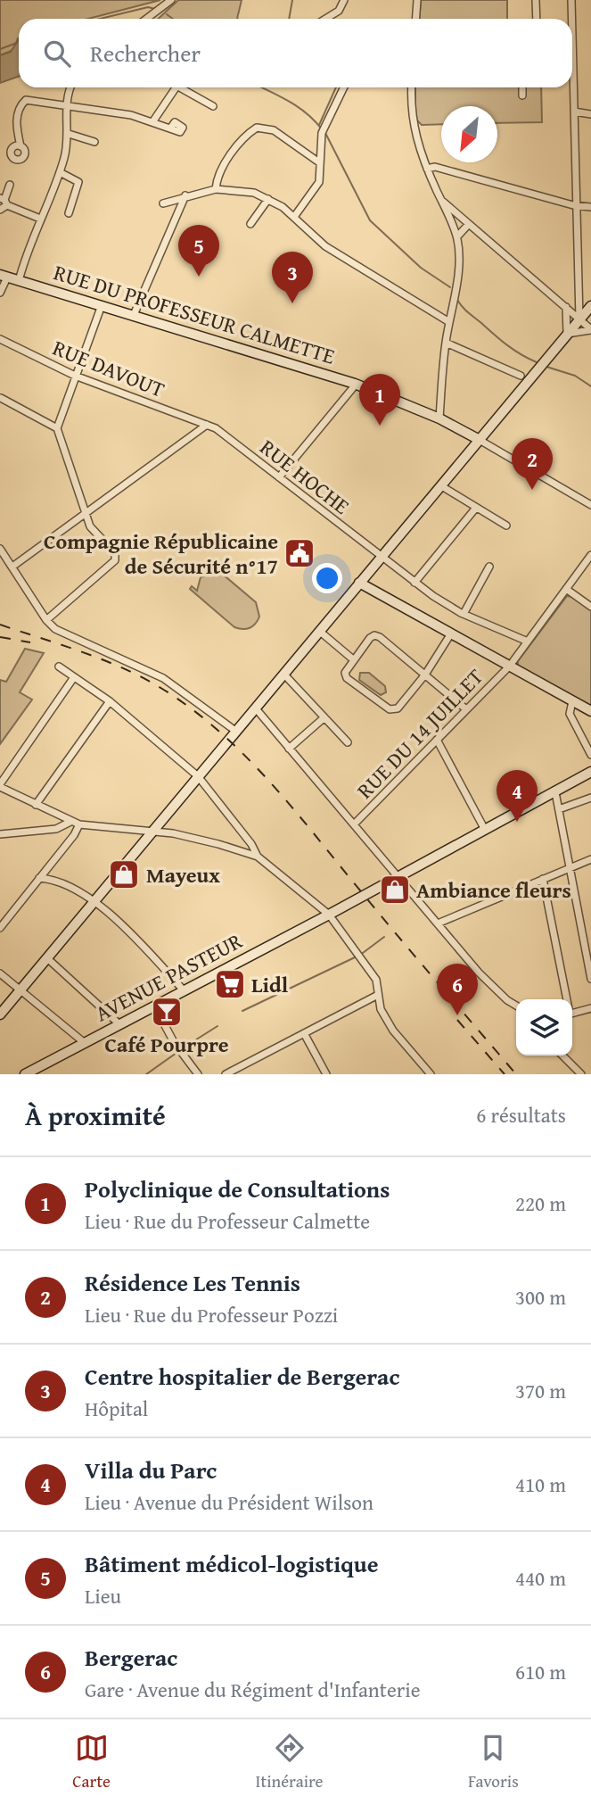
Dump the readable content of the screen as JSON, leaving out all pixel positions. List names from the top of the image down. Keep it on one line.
{"streets":{"main road":["RUE DU PROFESSEUR CALMETTE","AVENUE PASTEUR"],"street":["RUE DAVOUT","RUE HOCHE","RUE DU 14 JUILLET"]},"crossings":[["RUE DAVOUT","RUE HOCHE"],["RUE HOCHE","RUE DU 14 JUILLET"]],"places":{"public building":["Compagnie Républicaine de Sécurité n°17"],"shop":["Mayeux","Ambiance fleurs"],"supermarket":["Lidl"],"bar":["Café Pourpre"]},"north":"bottom left","page":{"search":"Rechercher","pins":["5","3","1","2","4","6"],"heading":["À proximité","6 résultats"],"list":[{"mark":"1","name":"Polyclinique de Consultations","note":"Lieu · Rue du Professeur Calmette","value":"220 m"},{"mark":"2","name":"Résidence Les Tennis","note":"Lieu · Rue du Professeur Pozzi","value":"300 m"},{"mark":"3","name":"Centre hospitalier de Bergerac","note":"Hôpital","value":"370 m"},{"mark":"4","name":"Villa du Parc","note":"Lieu · Avenue du Président Wilson","value":"410 m"},{"mark":"5","name":"Bâtiment médicol-logistique","note":"Lieu","value":"440 m"},{"mark":"6","name":"Bergerac","note":"Gare · Avenue du Régiment d'Infanterie","value":"610 m"}],"nav":["Carte","Itinéraire","Favoris"]}}
